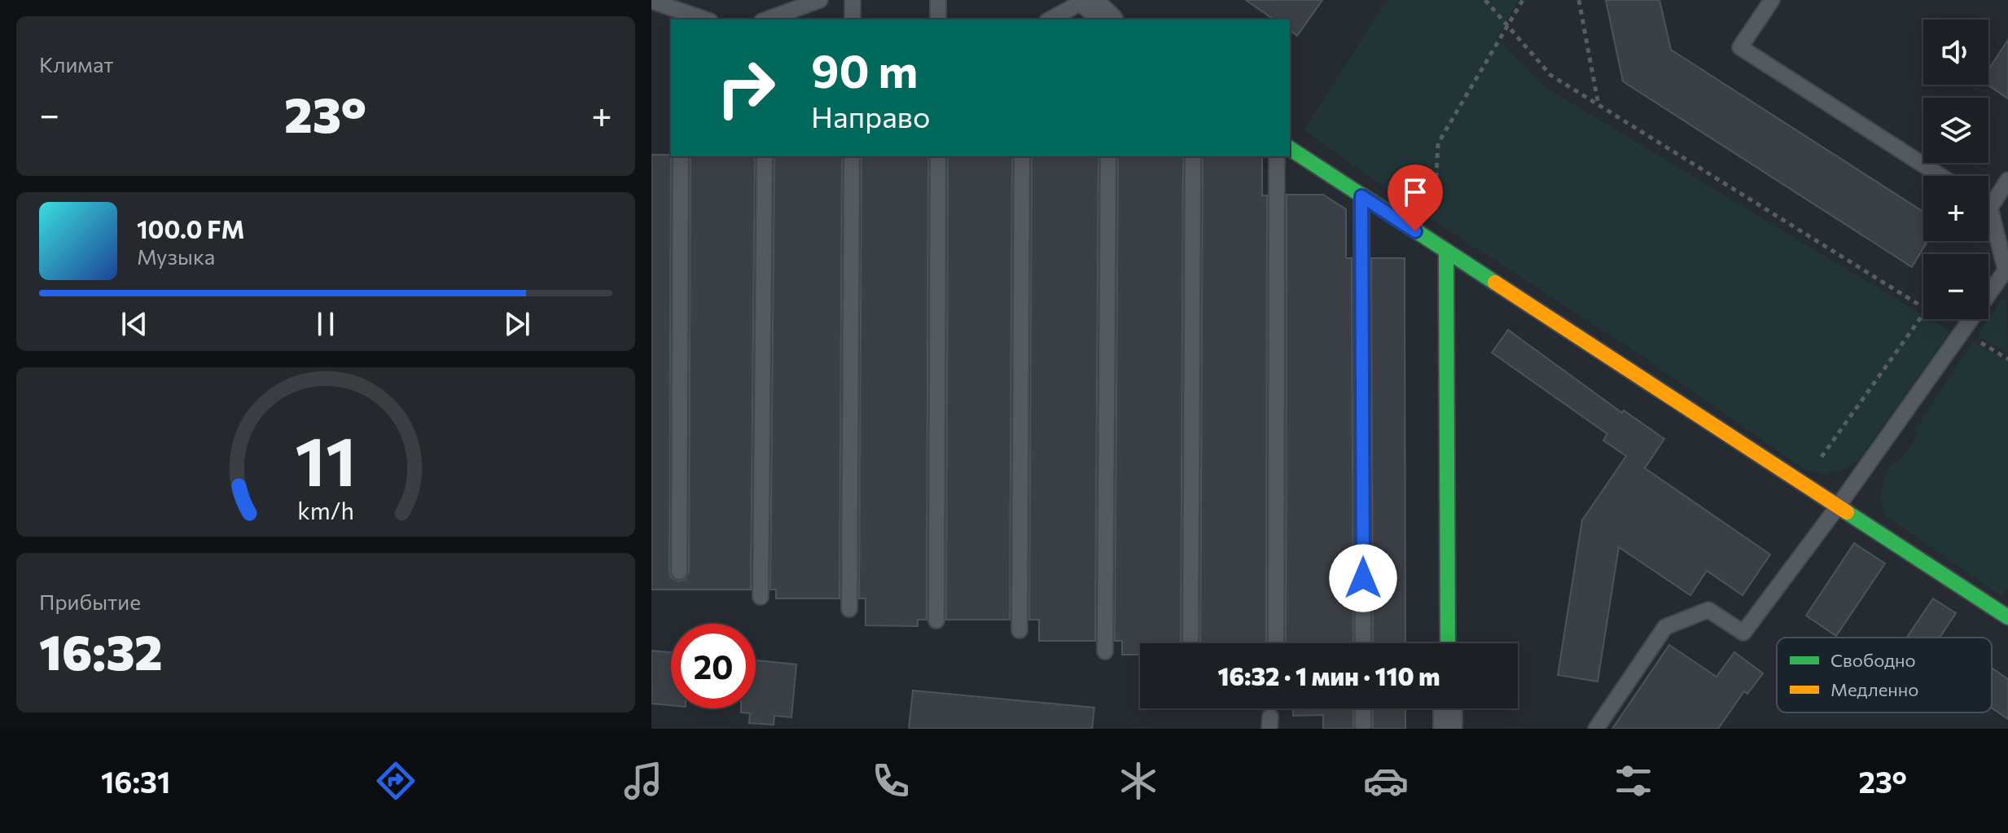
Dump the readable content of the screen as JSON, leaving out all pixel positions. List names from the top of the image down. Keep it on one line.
{"legend":["Свободно","Медленно"],"page":{"tile":["Климат",["Прибытие","16:32"]],"map_buttons":["+","−"],"turn":["90 m","Направо"],"heat":["−","23°","+"],"song":["100.0 FM","Музыка"],"limit":"20","trip":"16:32 · 1 мин · 110 m","tabs":["16:31","23°"],"gauge":["11","km/h"]}}
